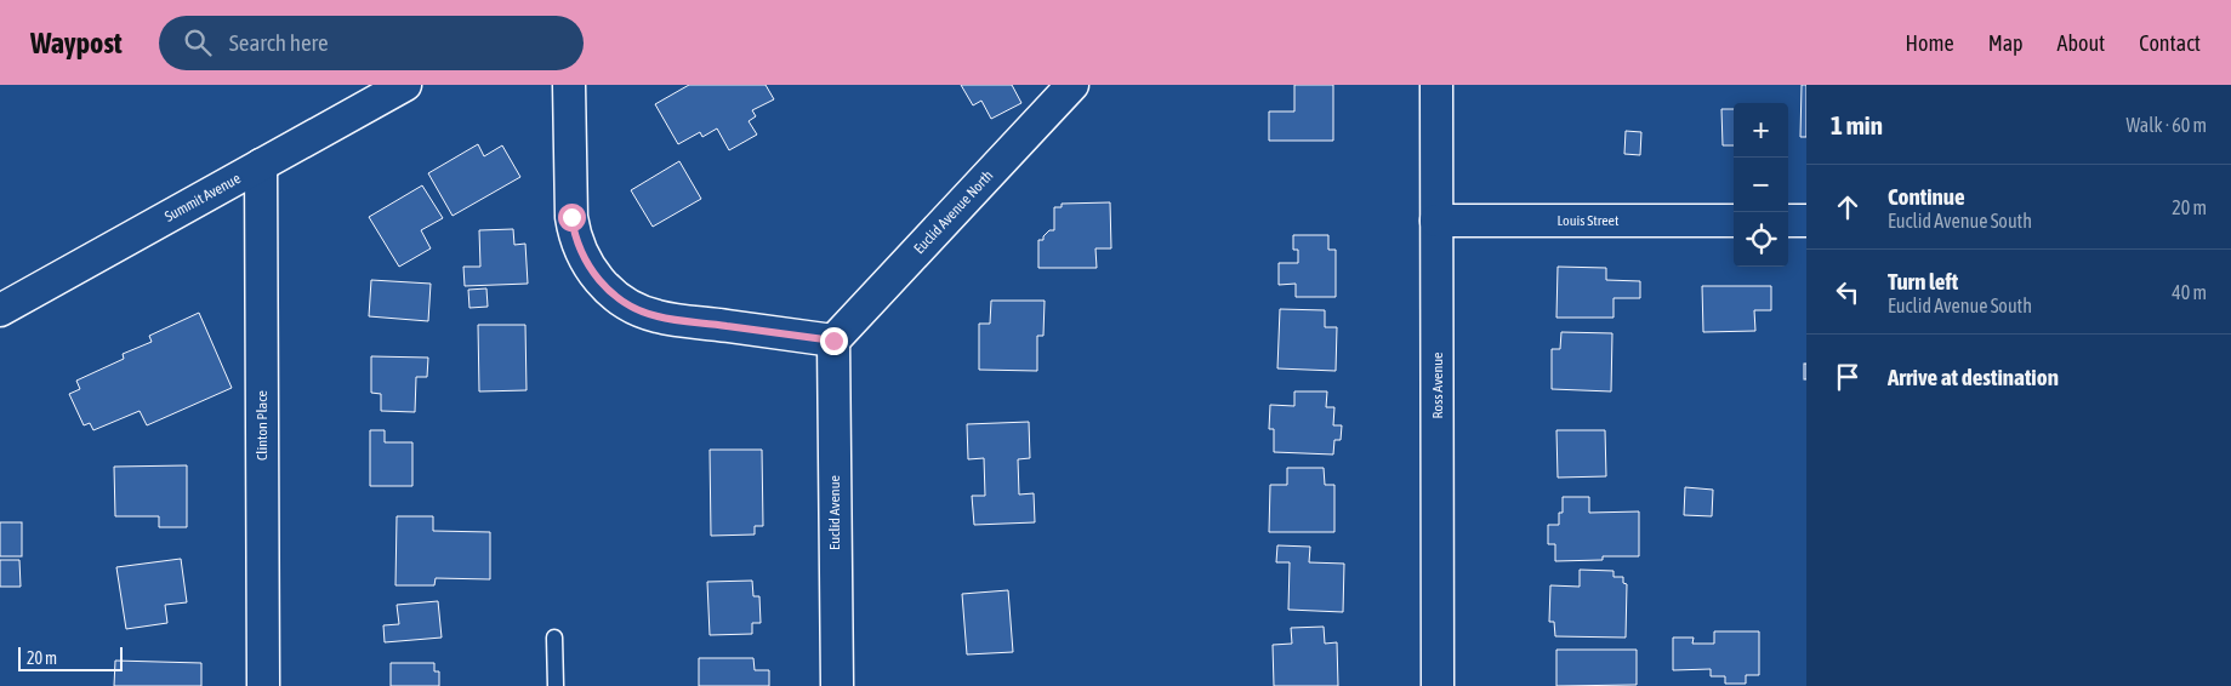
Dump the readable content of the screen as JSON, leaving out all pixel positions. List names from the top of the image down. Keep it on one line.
{"streets":{"street":["Summit Avenue","Euclid Avenue North","Louis Street","Ross Avenue","Clinton Place","Euclid Avenue"]},"crossings":[["Summit Avenue","Clinton Place"],["Euclid Avenue North","Euclid Avenue"],["Louis Street","Ross Avenue"]],"scale_bar":"20 m","page":{"header":"Waypost","search":"Search here","nav":["Home","Map","About","Contact"],"heading":["1 min","Walk · 60 m"],"map_buttons":["+","−"],"list":[["Continue","Euclid Avenue South","20 m"],["Turn left","Euclid Avenue South","40 m"],"Arrive at destination"],"scale":"20 m"}}
